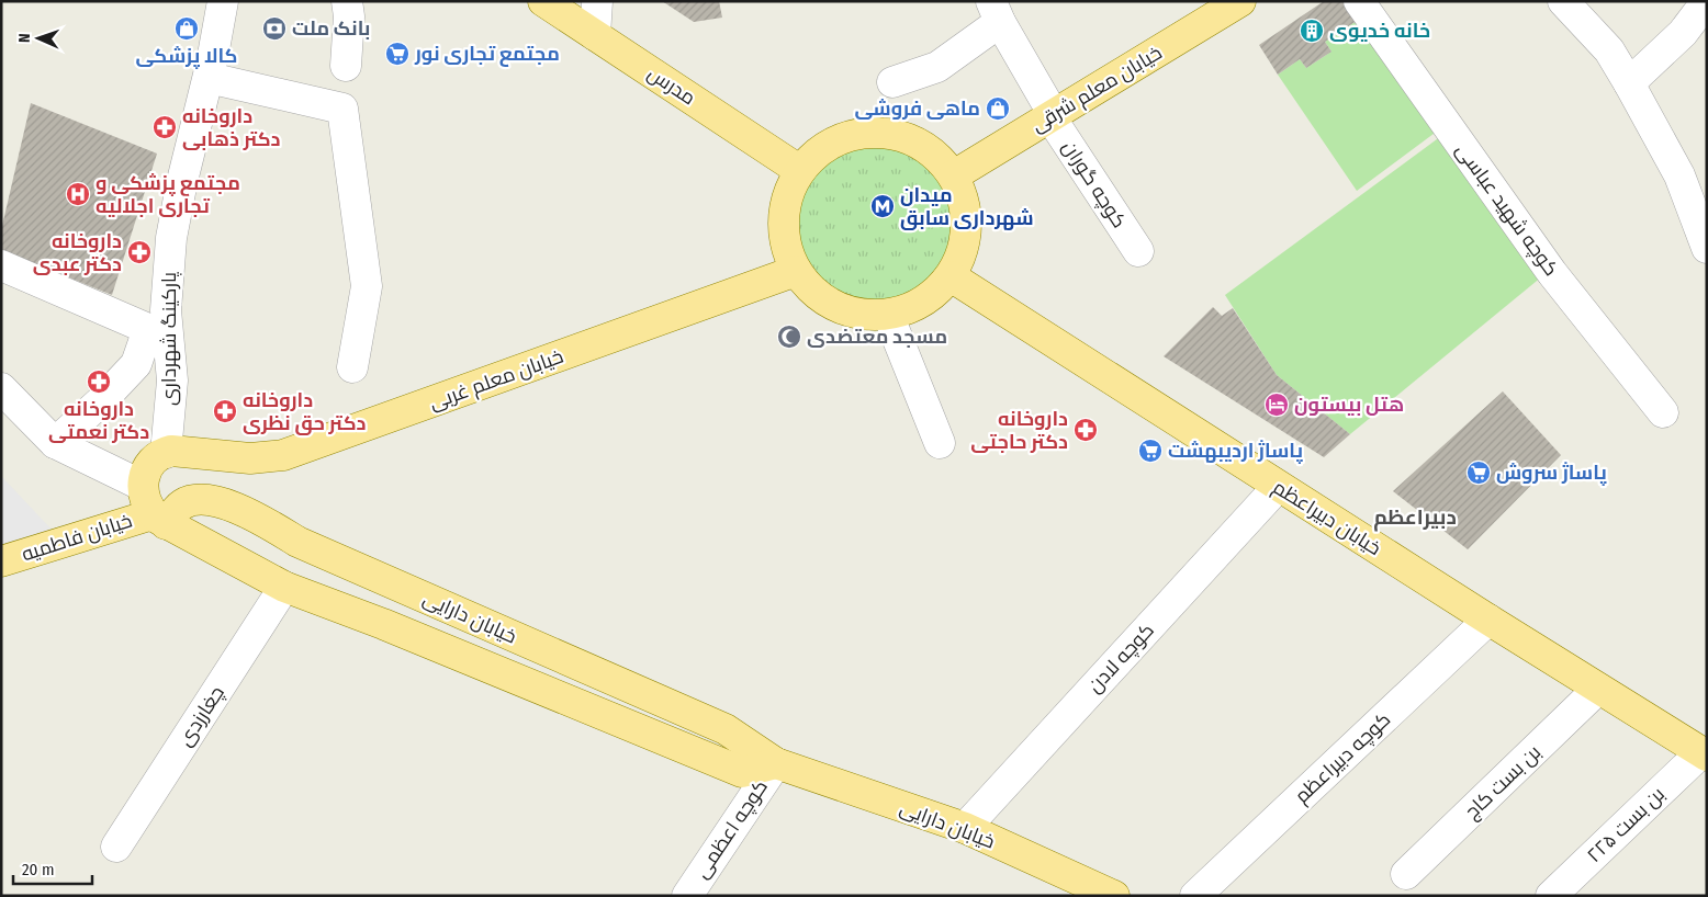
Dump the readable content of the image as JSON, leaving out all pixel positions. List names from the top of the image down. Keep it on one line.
{"streets":{"main road":["مدرس","خیابان معلم شرقی","خیابان معلم غربی","خیابان دبیراعظم","خیابان فاطمیه","خیابان دارایی"],"street":["کوچه گوران","کوچه شهید عباسی","پارکینگ شهرداری","کوچه لادن","چغارزدی","کوچه دبیراعظم","بن بست کاج","بن بست ۲۲۵","کوچه اعظمی"]},"crossings":[["مدرس","خیابان معلم شرقی"],["مدرس","خیابان معلم غربی"],["مدرس","خیابان دبیراعظم"],["خیابان معلم شرقی","کوچه گوران"],["خیابان معلم شرقی","خیابان معلم غربی"],["خیابان معلم شرقی","خیابان دبیراعظم"],["پارکینگ شهرداری","خیابان معلم غربی"],["خیابان معلم غربی","خیابان دبیراعظم"],["خیابان دبیراعظم","کوچه لادن"],["خیابان دبیراعظم","کوچه دبیراعظم"],["خیابان دبیراعظم","بن بست کاج"],["خیابان دبیراعظم","بن بست ۲۲۵"],["خیابان فاطمیه","خیابان دارایی"],["خیابان دارایی","کوچه لادن"],["خیابان دارایی","چغارزدی"],["خیابان دارایی","کوچه اعظمی"]],"districts":["دبیراعظم"],"places":{"shop":["کالا پزشکی","ماهی فروشی"],"bank":["بانک ملت"],"building":["خانه خدیوی"],"supermarket":["مجتمع تجاری نور","پاساژ اردیبهشت","پاساژ سروش"],"pharmacy":["داروخانه دکتر ذهابی","داروخانه دکتر عبدی","داروخانه دکتر نعمتی","داروخانه دکتر حق نظری","داروخانه دکتر حاجتی"],"hospital":["مجتمع پزشکی و تجاری اجلالیه"],"metro station":["میدان شهرداری سابق"],"mosque":["مسجد معتضدی"],"hotel":["هتل بیستون"]},"scale_bar":"20 m","north":"left"}
